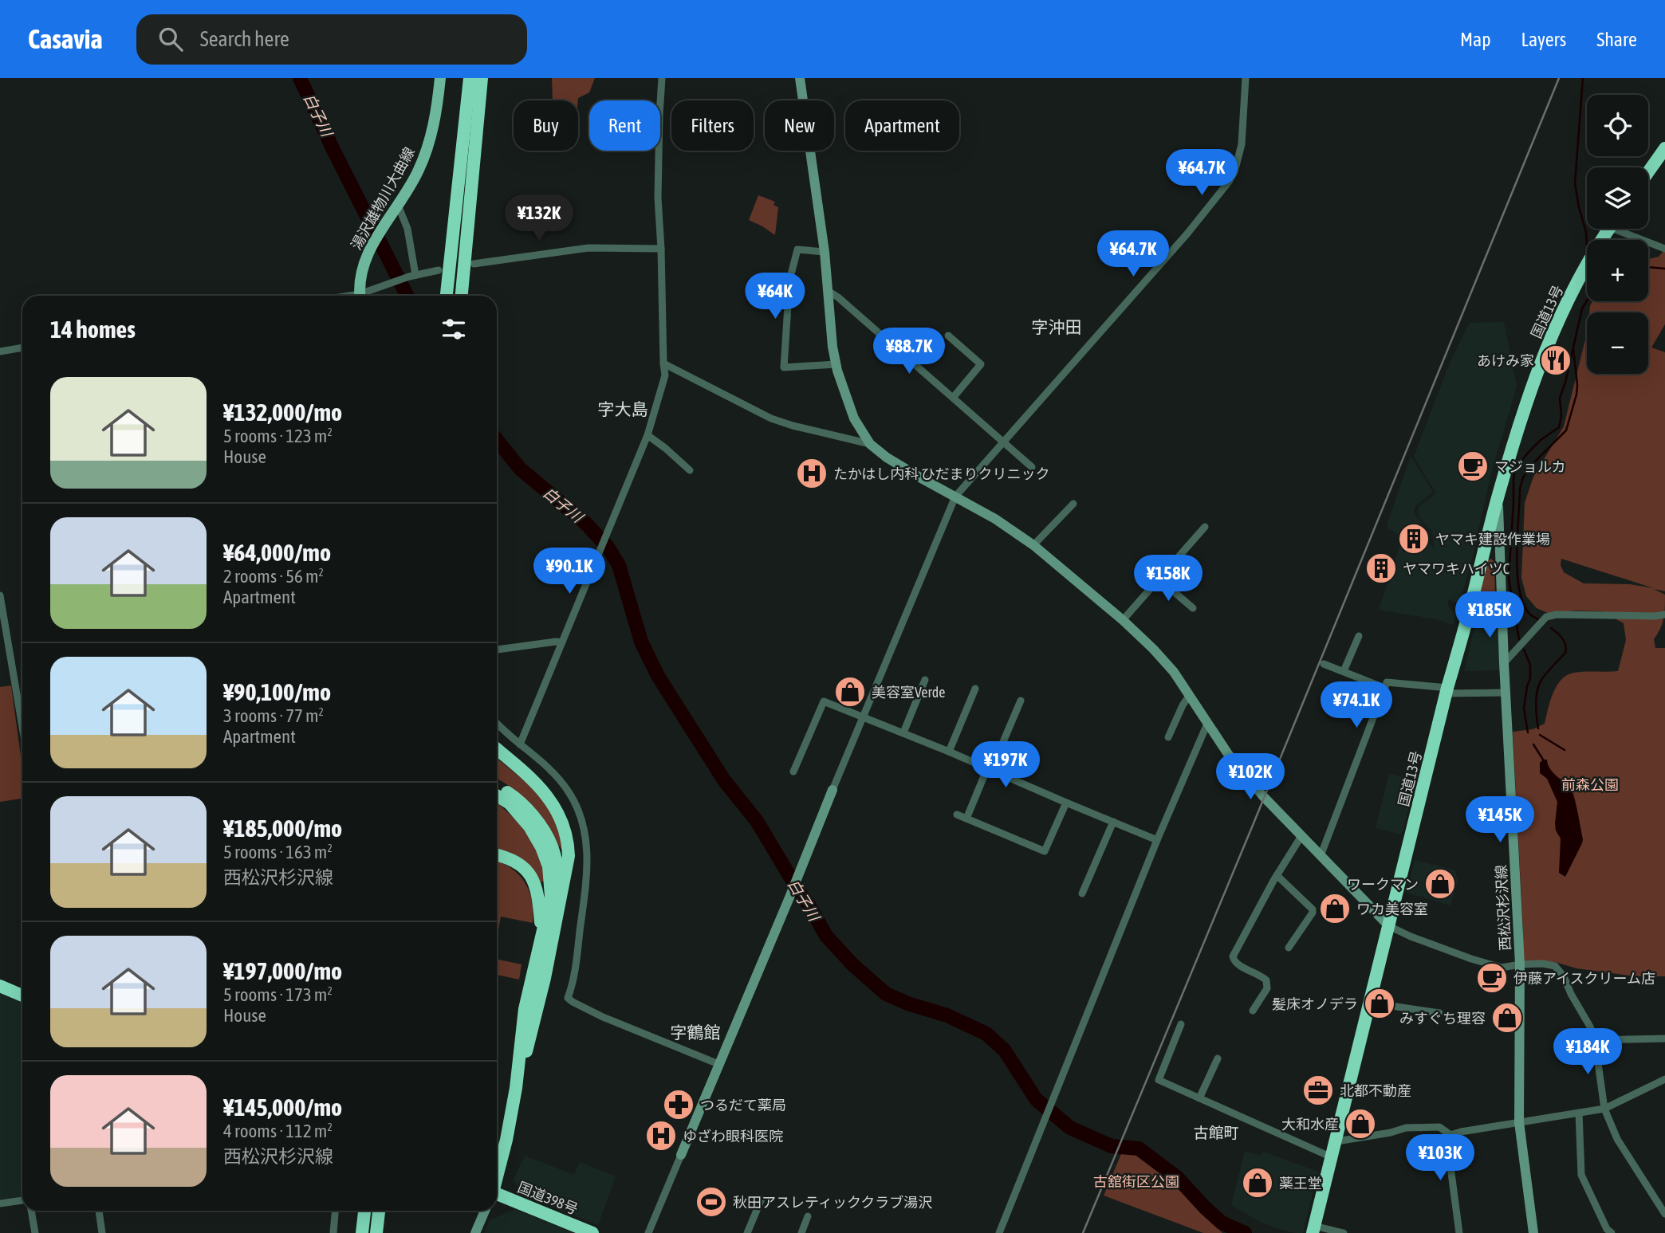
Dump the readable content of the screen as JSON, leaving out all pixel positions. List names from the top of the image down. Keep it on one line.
{"streets":{"highway":["国道13号","国道398号"],"main road":["湯沢雄物川大曲線"],"street":["西松沢杉沢線"]},"crossings":[["国道13号","西松沢杉沢線"]],"districts":["字沖田","字大島","字鶴館","古館町"],"water":["白子川"],"parks":["前森公園","古舘街区公園"],"places":{"restaurant":["あけみ家"],"cafe":["マジョルカ","伊藤アイスクリーム店"],"hospital":["たかはし内科 ひだまりクリニック","ゆざわ眼科医院"],"building":["ヤマキ建設作業場","ヤマワキハイツC"],"shop":["美容室Verde","ワークマン","ワカ美容室","髪床オノデラ","みすぐち理容","大和水産","薬王堂"],"office":["北都不動産"],"pharmacy":["つるだて薬局"],"sports":["秋田アスレティッククラブ湯沢"]},"page":{"header":"Casavia","search":"Search here","nav":["Map","Layers","Share"],"map_buttons":["+","−"],"chip":["Buy","Rent","Filters","New","Apartment"],"price":["¥64.7K","¥132K","¥64.7K","¥64K","¥88.7K","¥90.1K","¥158K","¥185K","¥74.1K","¥197K","¥102K","¥145K","¥184K","¥103K"],"heading":"14 homes","list":[{"name":"¥132,000/mo","note":"5 rooms · 123 m² · House"},{"name":"¥64,000/mo","note":"2 rooms · 56 m² · Apartment"},{"name":"¥90,100/mo","note":"3 rooms · 77 m² · Apartment"},{"name":"¥185,000/mo","note":"5 rooms · 163 m² · 西松沢杉沢線"},{"name":"¥197,000/mo","note":"5 rooms · 173 m² · House"},{"name":"¥145,000/mo","note":"4 rooms · 112 m² · 西松沢杉沢線"}]}}
